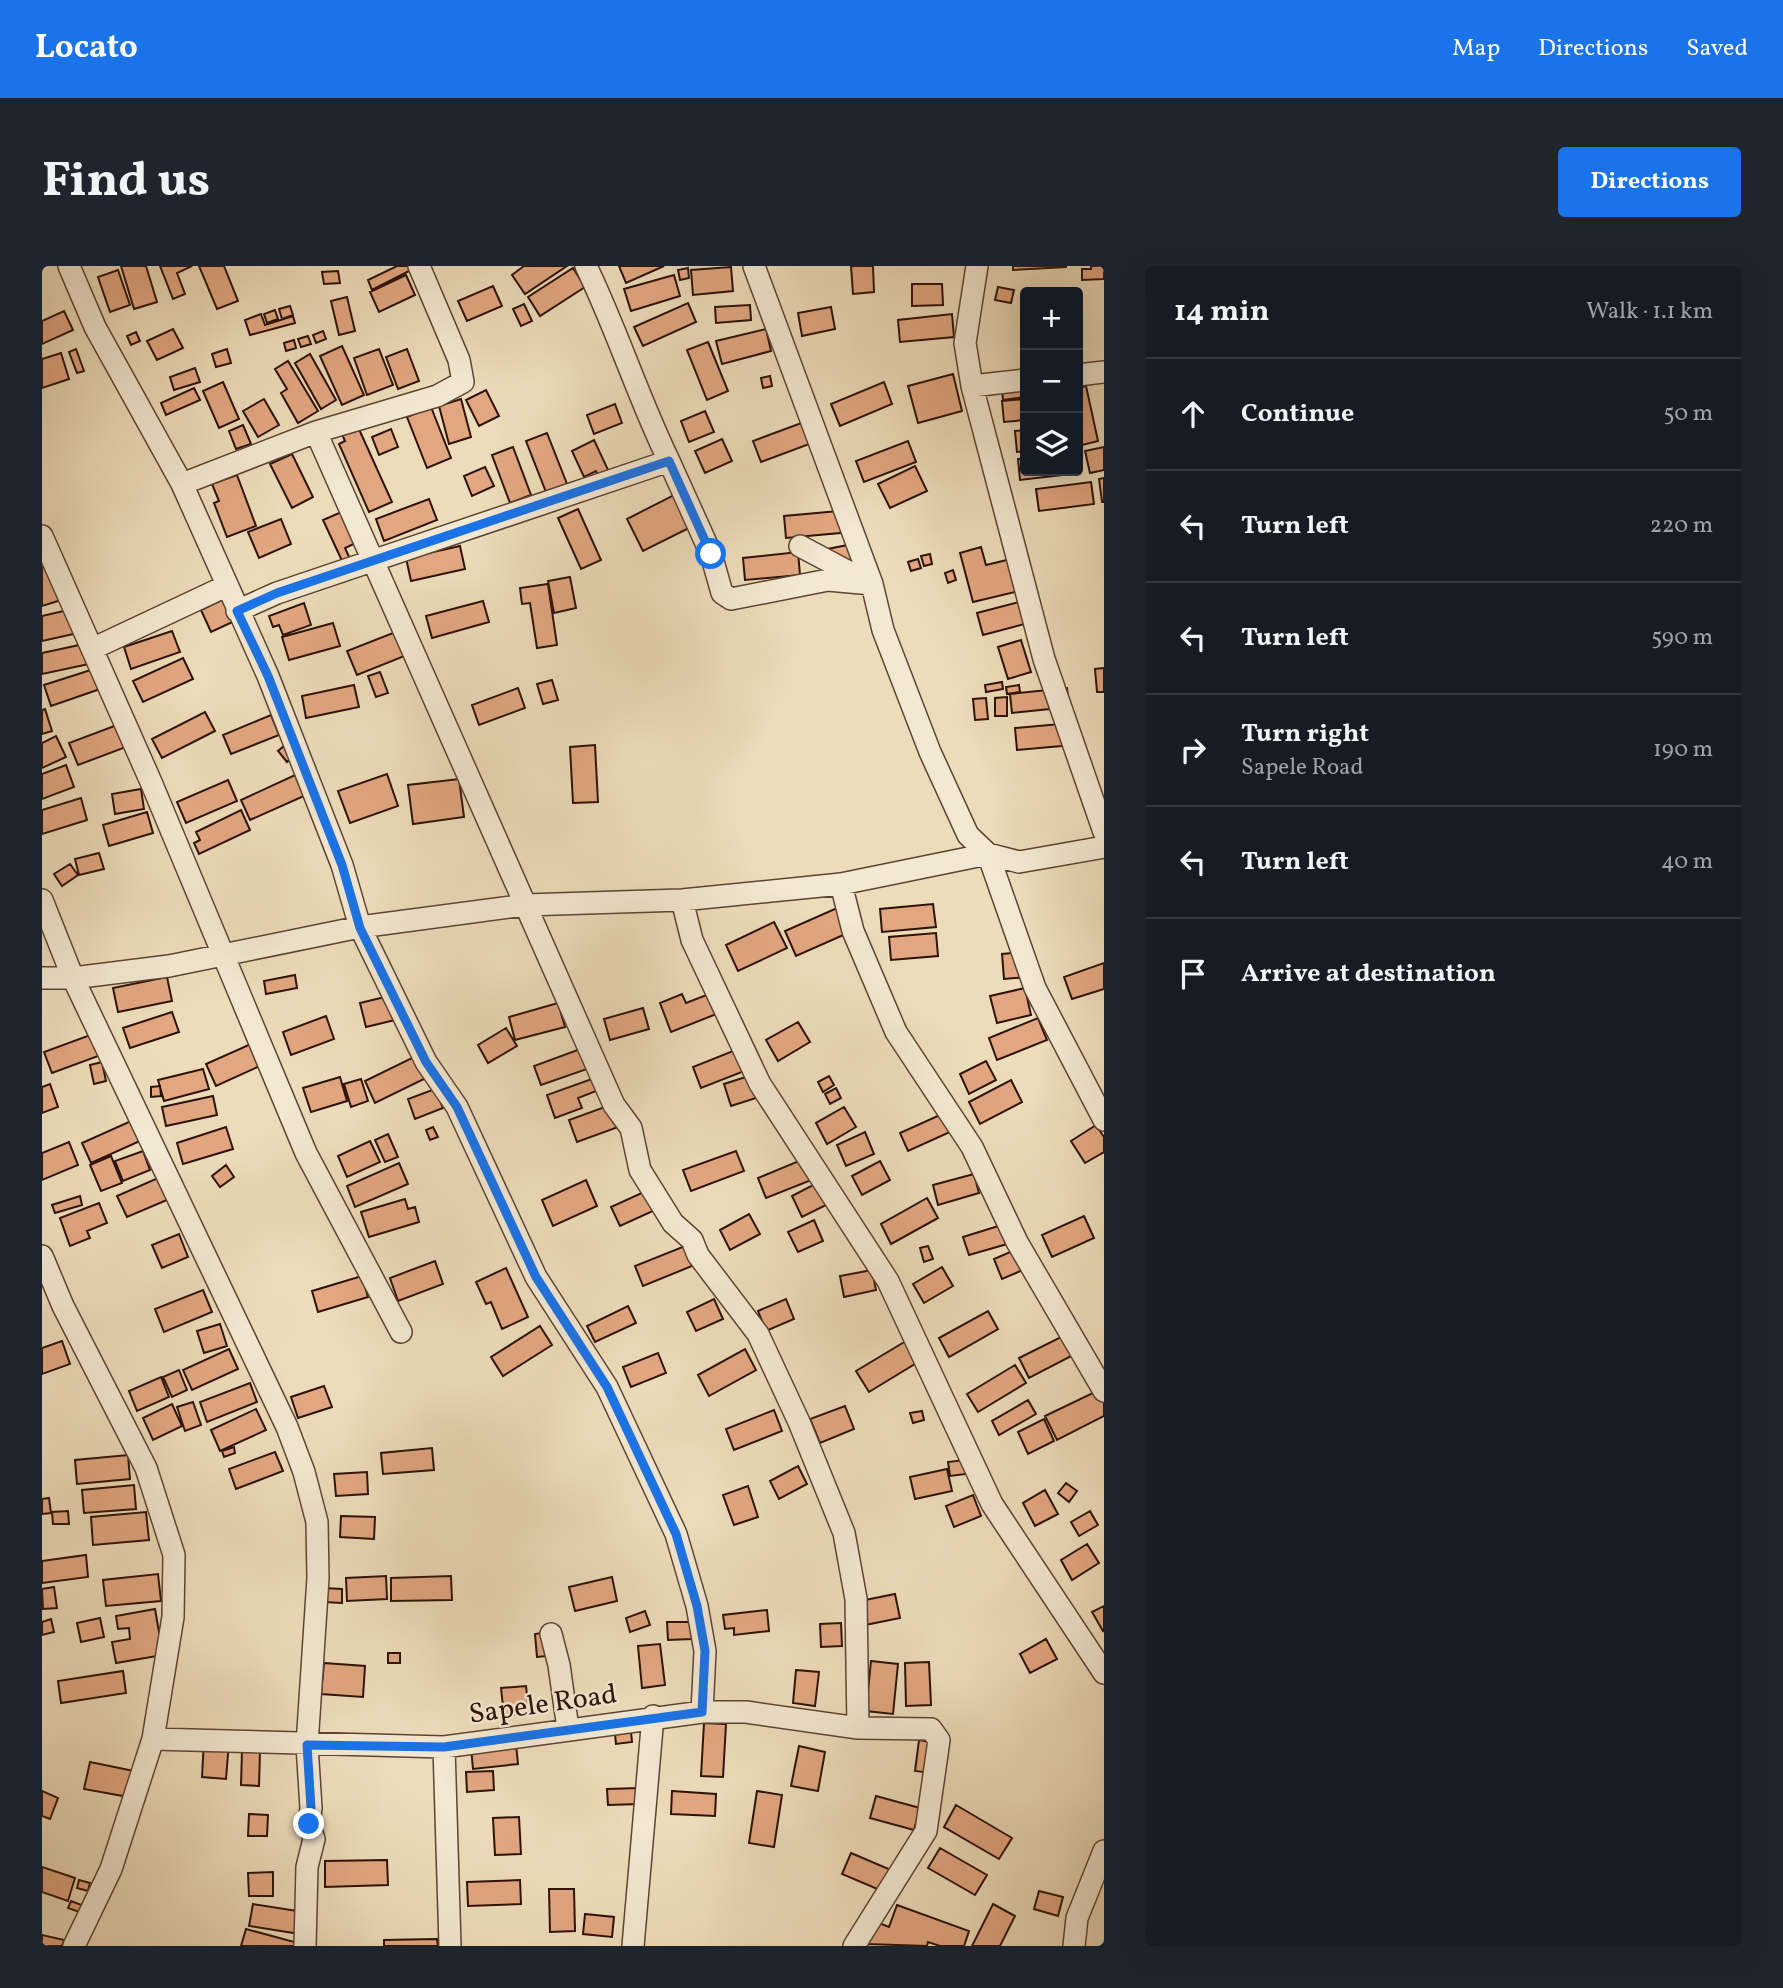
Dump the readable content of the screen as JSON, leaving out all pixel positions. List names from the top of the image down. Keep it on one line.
{"streets":{"street":["Sapele Road"]},"page":{"header":"Locato","nav":["Map","Directions","Saved"],"buttons":"Directions","title":"Find us","heading":["14 min","Walk · 1.1 km"],"map_buttons":["+","−"],"list":[["Continue","50 m"],["Turn left","220 m"],["Turn left","590 m"],["Turn right","Sapele Road","190 m"],["Turn left","40 m"],"Arrive at destination"]}}
